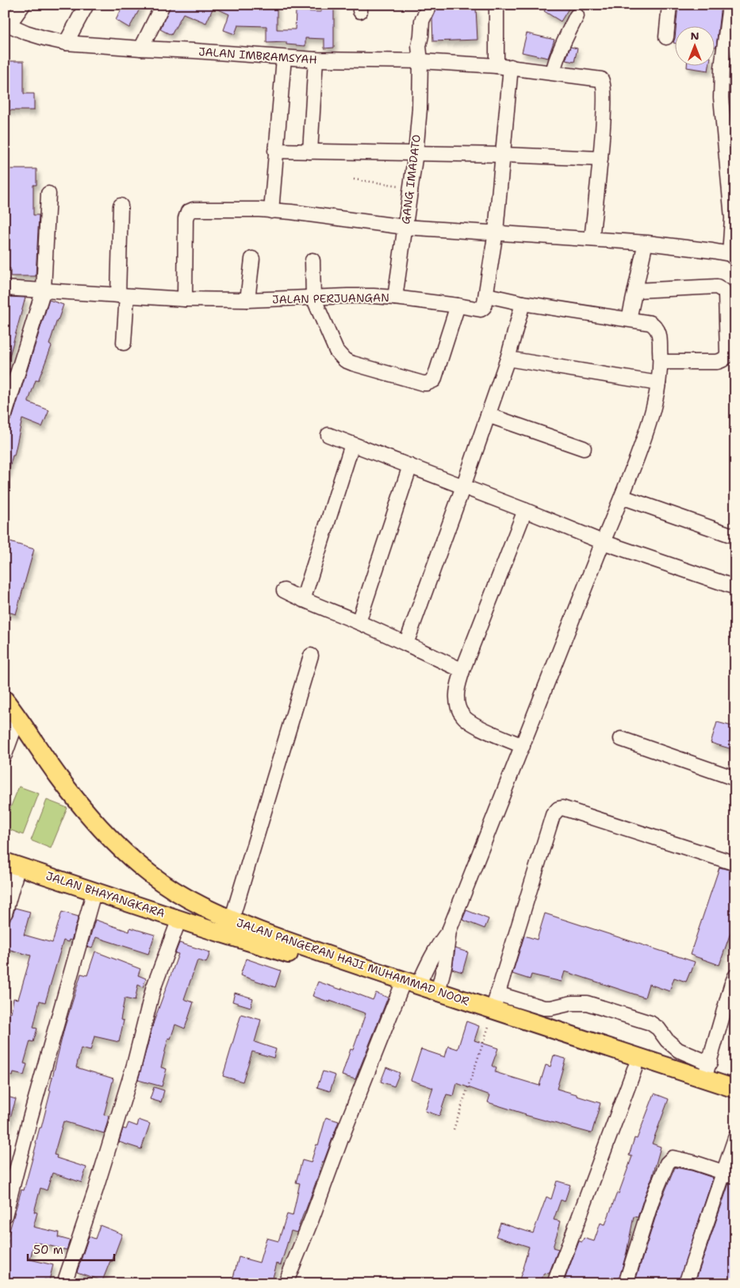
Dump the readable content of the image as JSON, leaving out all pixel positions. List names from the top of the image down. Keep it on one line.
{"streets":{"main road":["JALAN BHAYANGKARA","JALAN PANGERAN HAJI MUHAMMAD NOOR"],"street":["JALAN IMBRAMSYAH","GANG IMADATO","JALAN PERJUANGAN"]},"crossings":[["JALAN IMBRAMSYAH","GANG IMADATO"],["JALAN IMBRAMSYAH","JALAN PERJUANGAN"],["GANG IMADATO","JALAN PERJUANGAN"],["JALAN BHAYANGKARA","JALAN PANGERAN HAJI MUHAMMAD NOOR"]],"scale_bar":"50 m","north":"top"}
